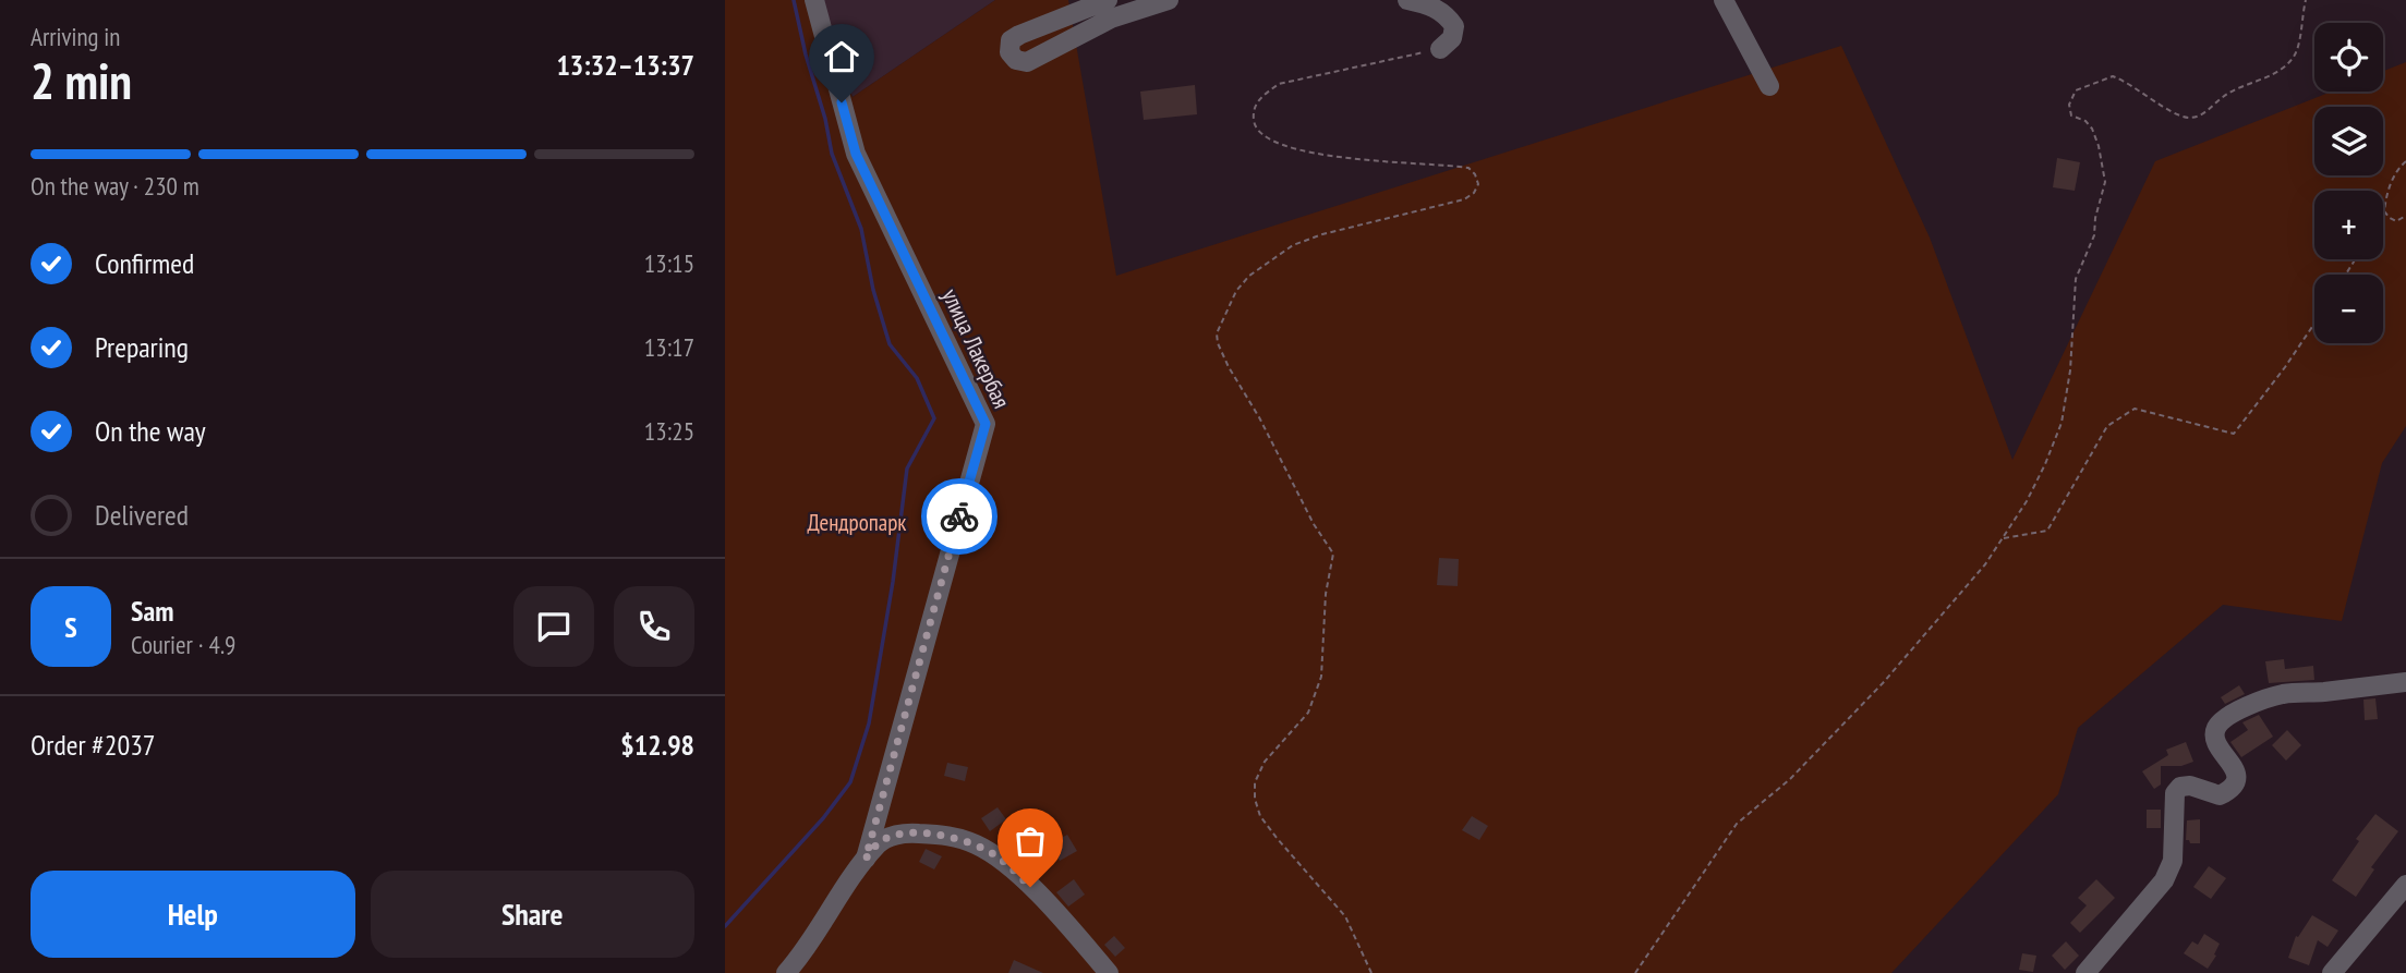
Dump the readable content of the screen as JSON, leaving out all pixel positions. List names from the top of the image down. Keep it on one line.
{"streets":{"street":["улица Лакербая"]},"parks":["Дендропарк"],"page":{"heading":["2 min","Arriving in","13:32–13:37"],"panel":["Sam","Courier · 4.9","Order #2037","$12.98"],"map_buttons":["+","−"],"bar":"On the way · 230 m","list":[["Confirmed","13:15"],["Preparing","13:17"],["On the way","13:25"],"Delivered"],"round":"S","buttons":["Help","Share"]}}
